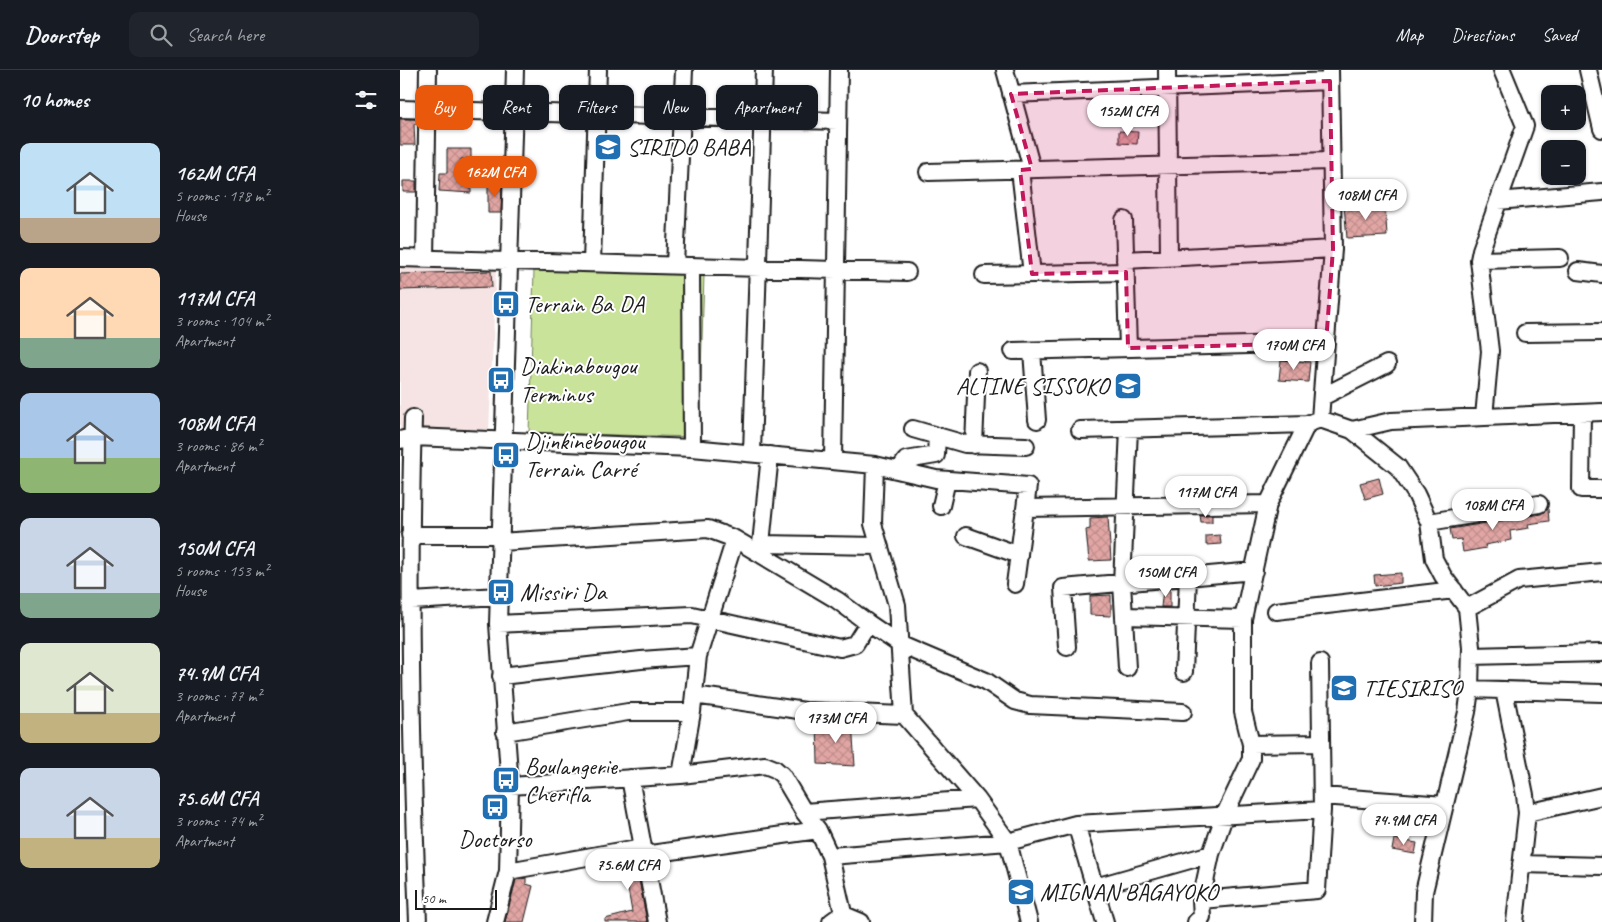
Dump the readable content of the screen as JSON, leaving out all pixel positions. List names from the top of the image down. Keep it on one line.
{"places":{"school or university":["SIRIDO BABA","ALTINE SISSOKO","TIESIRISO","MIGNAN BAGAYOKO"],"bus stop":["Terrain Ba DA","Diakinabougou Terminus","Djinkinèbougou Terrain Carré","Missiri Da","Boulangerie Cherifla","Doctorso"]},"scale_bar":"50 m","page":{"header":"Doorstep","search":"Search here","nav":["Map","Directions","Saved"],"heading":"10 homes","map_buttons":["+","−"],"chip":["Buy","Rent","Filters","New","Apartment"],"price":["152M CFA","162M CFA","108M CFA","170M CFA","117M CFA","108M CFA","150M CFA","173M CFA","74.9M CFA","75.6M CFA"],"list":[{"name":"162M CFA","note":"5 rooms · 178 m² · House"},{"name":"117M CFA","note":"3 rooms · 104 m² · Apartment"},{"name":"108M CFA","note":"3 rooms · 86 m² · Apartment"},{"name":"150M CFA","note":"5 rooms · 153 m² · House"},{"name":"74.9M CFA","note":"3 rooms · 77 m² · Apartment"},{"name":"75.6M CFA","note":"3 rooms · 74 m² · Apartment"}],"scale":"50 m"}}
